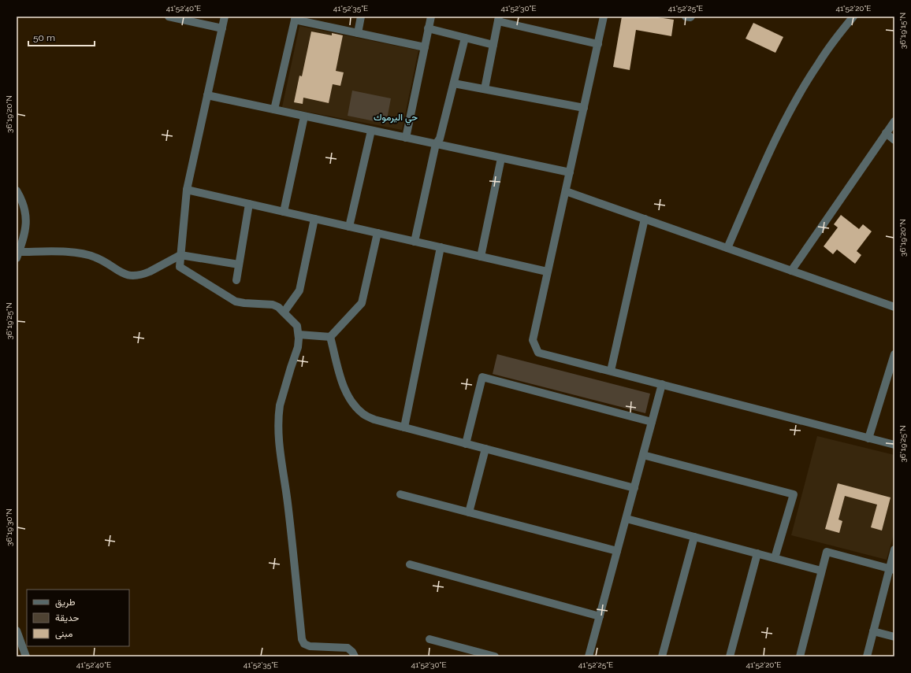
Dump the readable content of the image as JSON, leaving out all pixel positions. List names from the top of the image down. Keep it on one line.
{"districts":["حي اليرموك"],"legend":["طريق","حديقة","مبنى"],"scale_bar":"50 m","coordinates":["41°52'40\"E","41°52'35\"E","41°52'30\"E","41°52'25\"E","41°52'20\"E","36°19'15\"N","36°19'20\"N","36°19'25\"N","36°19'30\"N"]}
